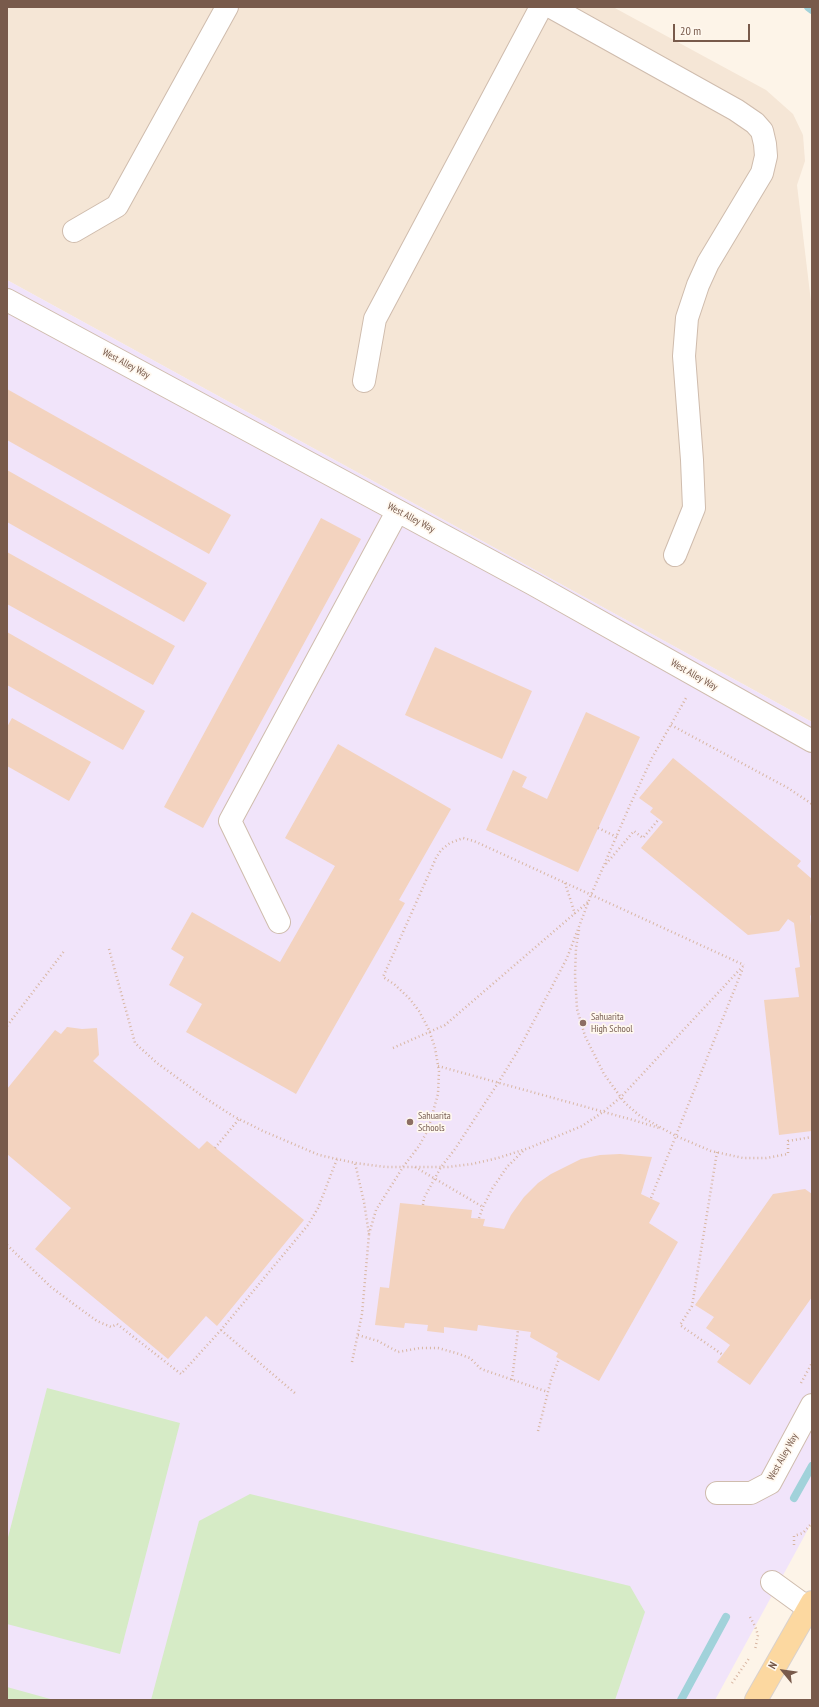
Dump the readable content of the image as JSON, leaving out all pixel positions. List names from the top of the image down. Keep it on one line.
{"streets":{"street":["West Alley Way"]},"places":["Sahuarita High School","Sahuarita Schools"],"scale_bar":"20 m","north":"top left"}
